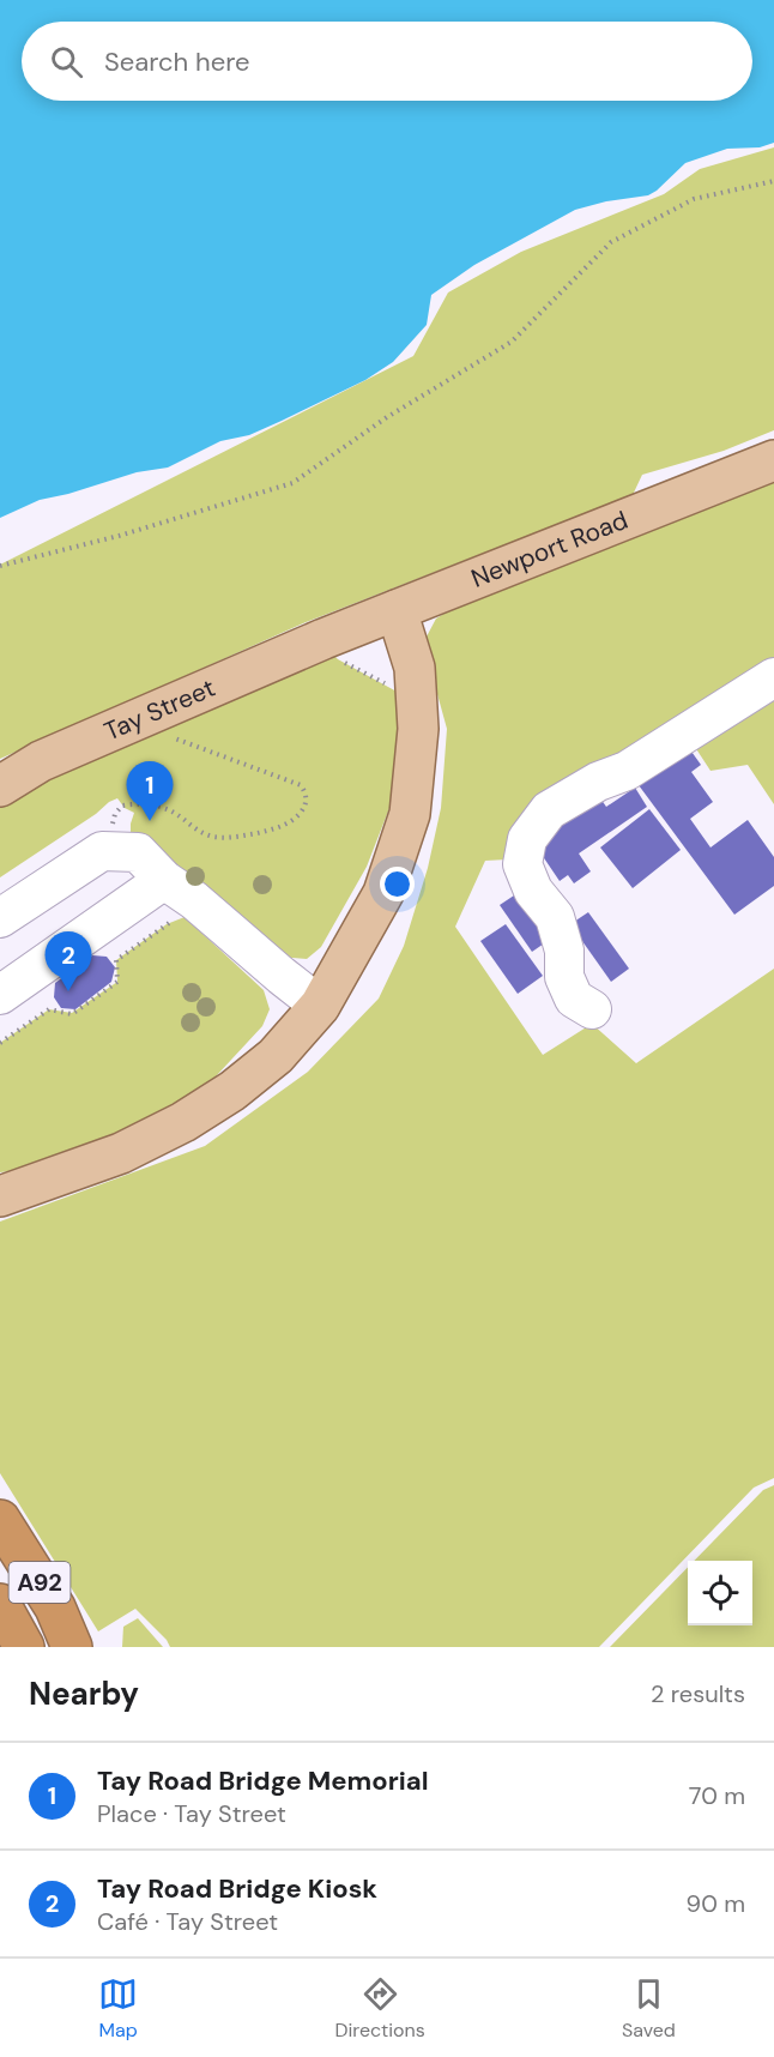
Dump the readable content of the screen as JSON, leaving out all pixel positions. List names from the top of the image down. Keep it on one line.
{"streets":{"highway":["A92"],"main road":["Newport Road","Tay Street"]},"crossings":[["Newport Road","Tay Street"]],"page":{"search":"Search here","pins":["1","2"],"heading":["Nearby","2 results"],"list":[{"mark":"1","name":"Tay Road Bridge Memorial","note":"Place · Tay Street","value":"70 m"},{"mark":"2","name":"Tay Road Bridge Kiosk","note":"Café · Tay Street","value":"90 m"}],"nav":["Map","Directions","Saved"]}}
